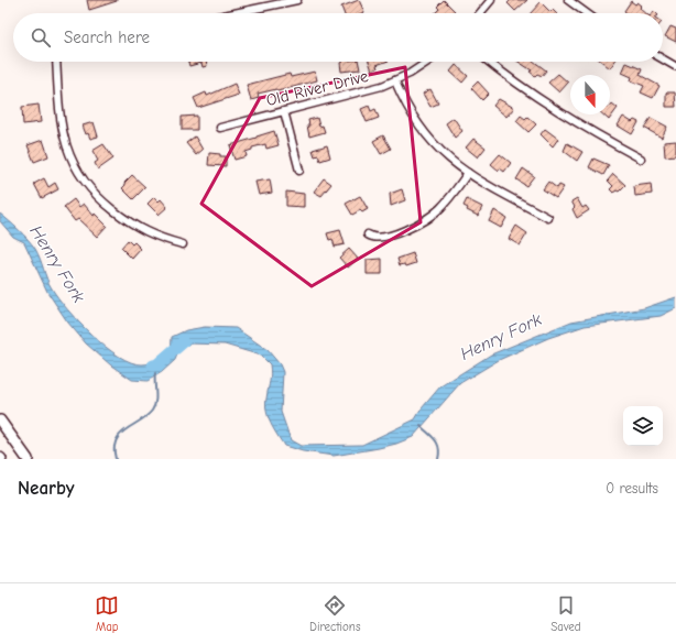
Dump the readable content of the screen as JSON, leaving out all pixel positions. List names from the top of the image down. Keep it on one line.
{"streets":{"street":["Old River Drive"]},"water":["Henry Fork"],"north":"bottom","page":{"search":"Search here","heading":["Nearby","0 results"],"nav":["Map","Directions","Saved"]}}
